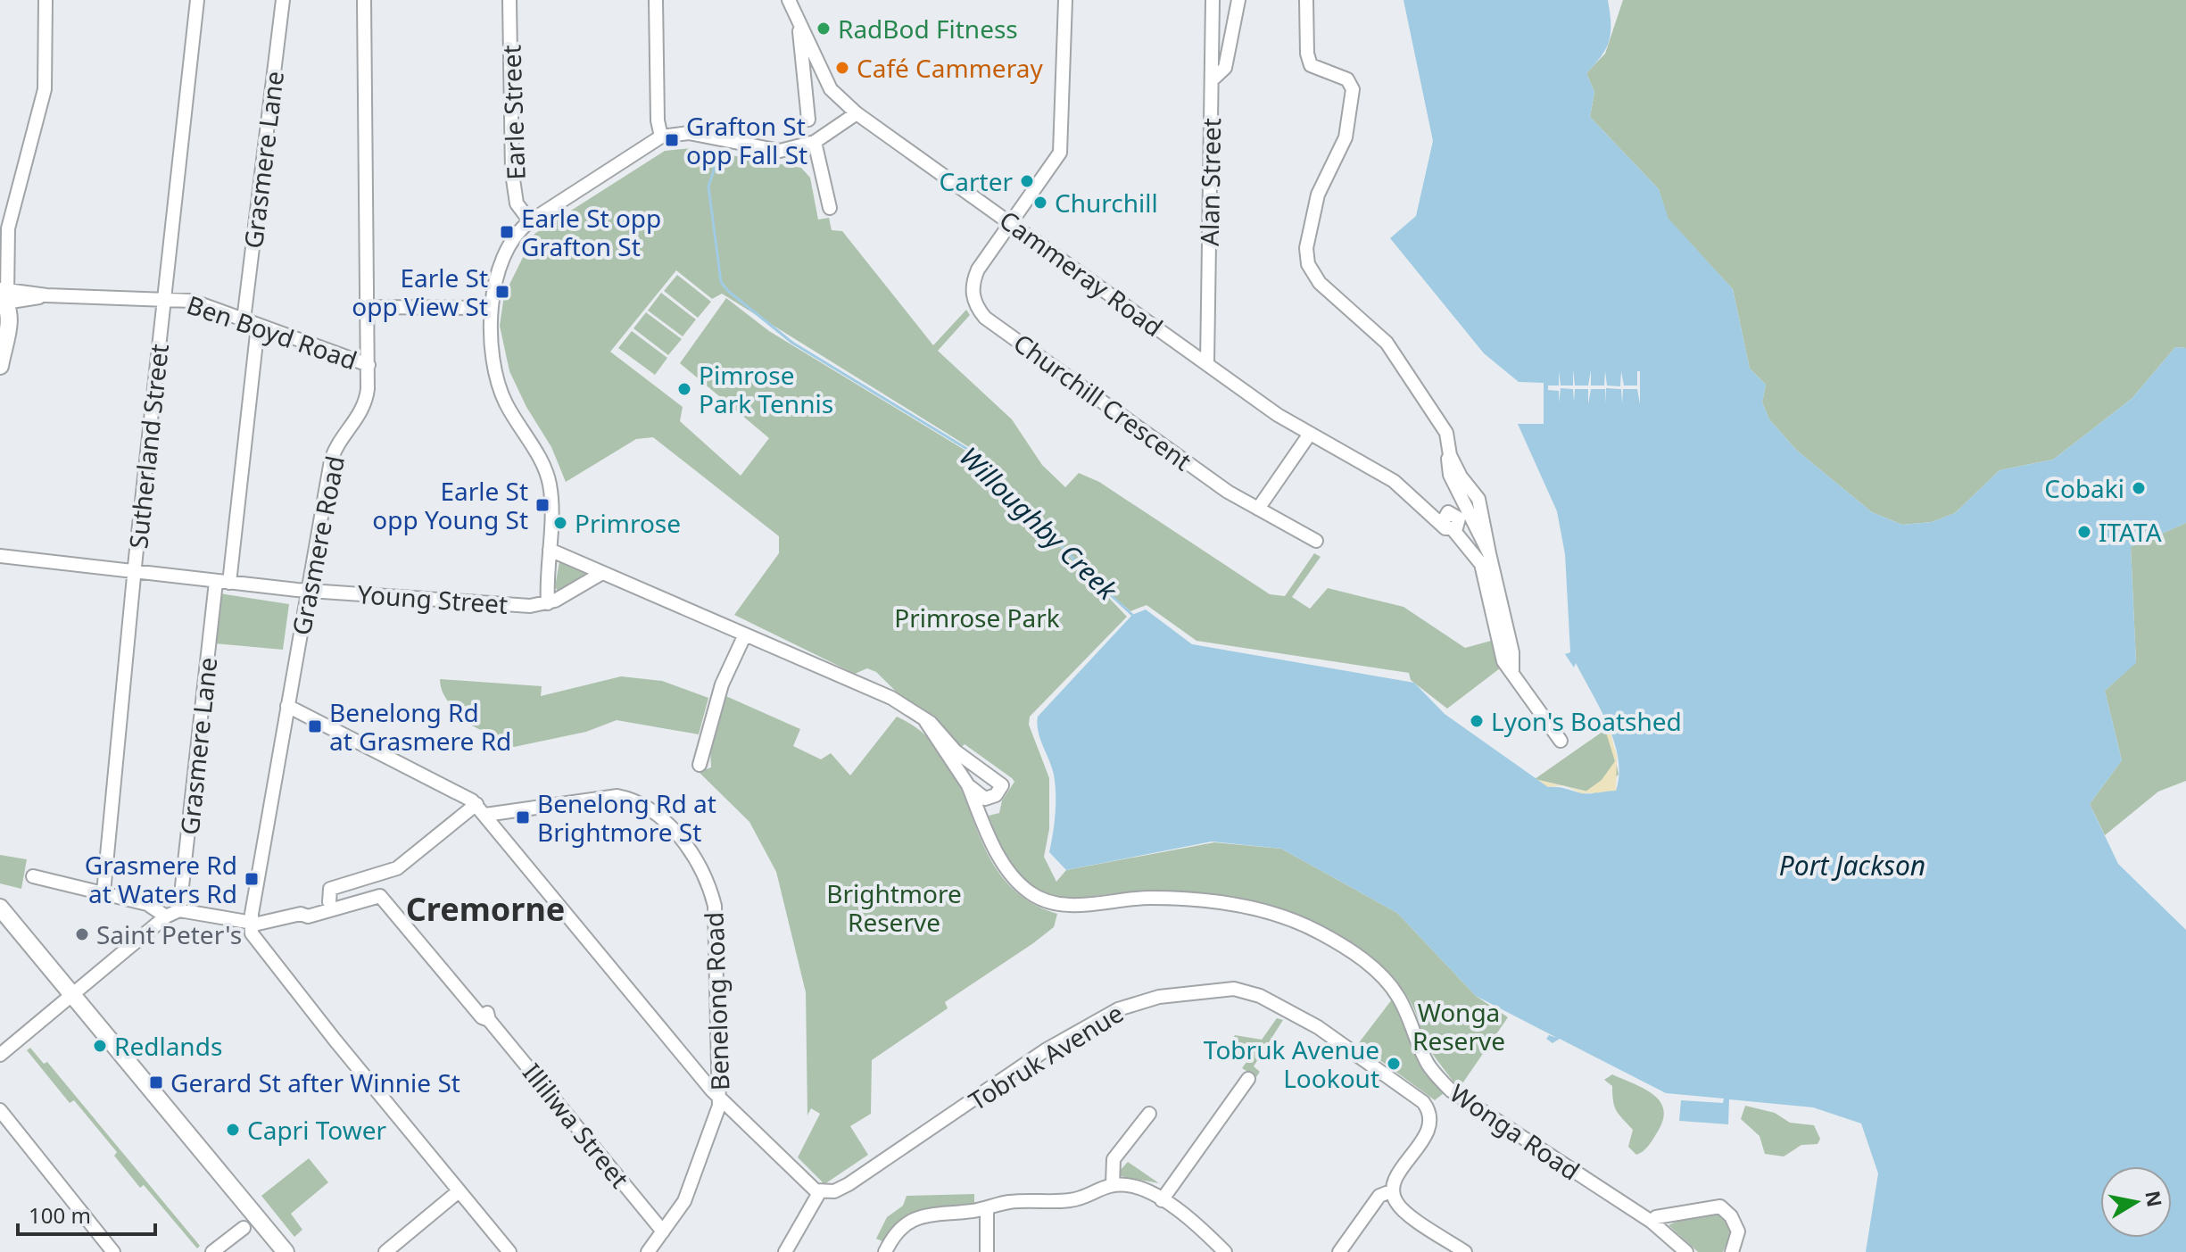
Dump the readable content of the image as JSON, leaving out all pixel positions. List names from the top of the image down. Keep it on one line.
{"streets":{"street":["Earle Street","Grasmere Lane","Alan Street","Cammeray Road","Ben Boyd Road","Churchill Crescent","Sutherland Street","Grasmere Road","Young Street","Benelong Road","Tobruk Avenue","Illiliwa Street","Wonga Road"]},"crossings":[["Grasmere Lane","Ben Boyd Road"],["Grasmere Lane","Young Street"],["Alan Street","Cammeray Road"],["Cammeray Road","Churchill Crescent"],["Ben Boyd Road","Sutherland Street"],["Ben Boyd Road","Grasmere Road"],["Sutherland Street","Young Street"],["Grasmere Road","Young Street"],["Grasmere Road","Illiliwa Street"],["Benelong Road","Illiliwa Street"]],"districts":["Cremorne"],"water":["Willoughby Creek","Port Jackson"],"parks":["Primrose Park","Brightmore Reserve","Wonga Reserve"],"places":{"other":["RadBod Fitness","Café Cammeray","Carter","Churchill","Pimrose Park Tennis","Cobaki","Primrose","ITATA","Lyon's Boatshed","Saint Peter's","Redlands","Tobruk Avenue Lookout","Capri Tower"],"transit":["Grafton St opp Fall St","Earle St opp Grafton St","Earle St opp View St","Earle St opp Young St","Benelong Rd at Grasmere Rd","Benelong Rd at Brightmore St","Grasmere Rd at Waters Rd","Gerard St after Winnie St"]},"scale_bar":"100 m","north":"right"}
